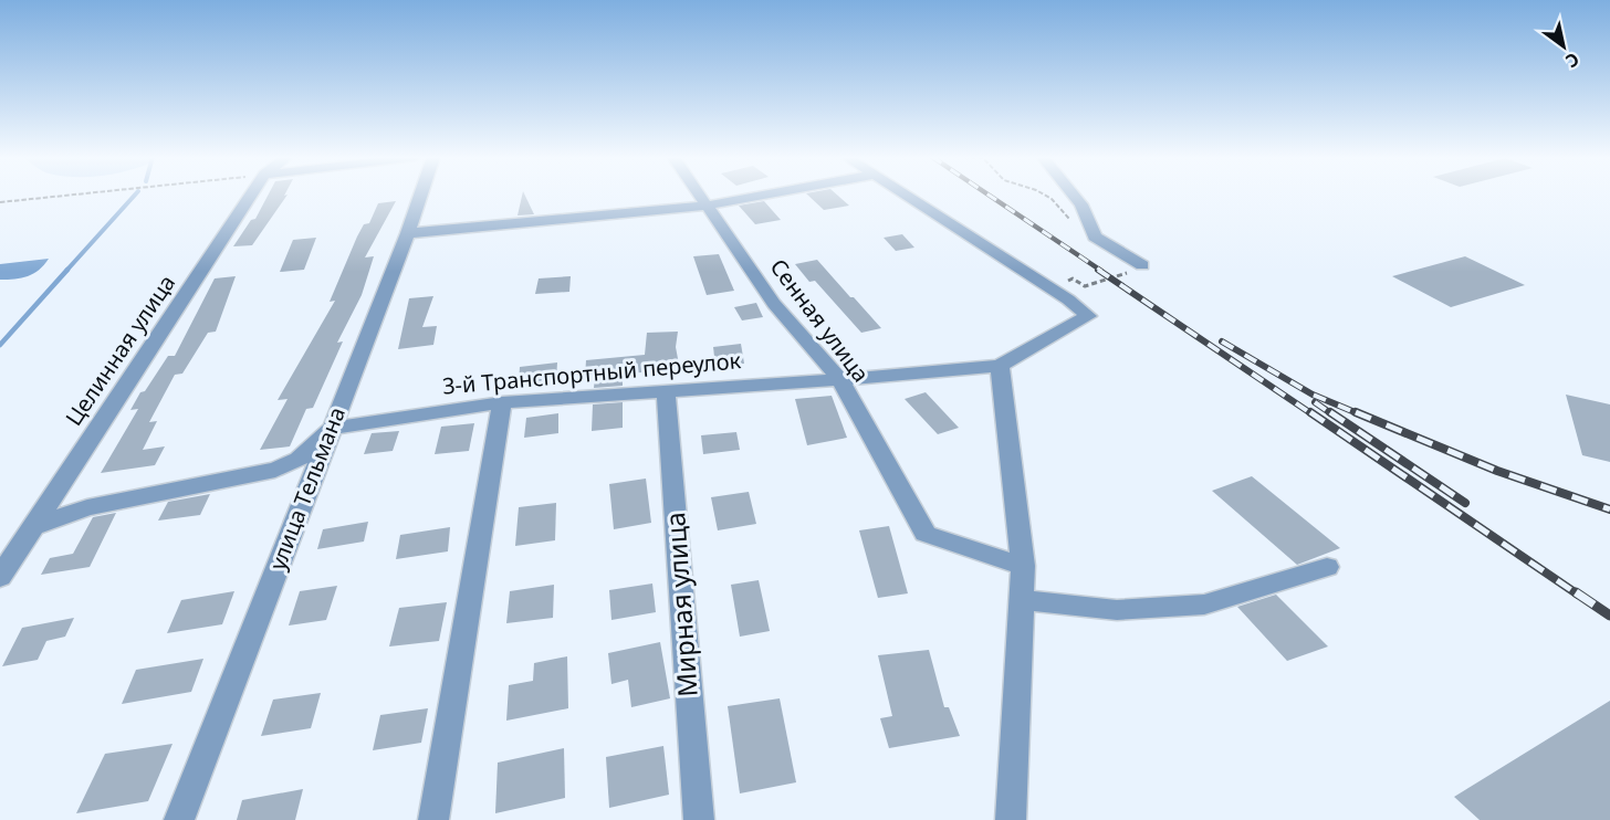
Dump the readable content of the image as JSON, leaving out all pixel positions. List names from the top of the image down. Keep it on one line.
{"streets":{"street":["Сенная улица","Целинная улица","3-й Транспортный переулок","улица Тельмана","Мирная улица"]},"crossings":[["Сенная улица","3-й Транспортный переулок"],["3-й Транспортный переулок","улица Тельмана"],["3-й Транспортный переулок","Мирная улица"]],"north":"bottom right"}
